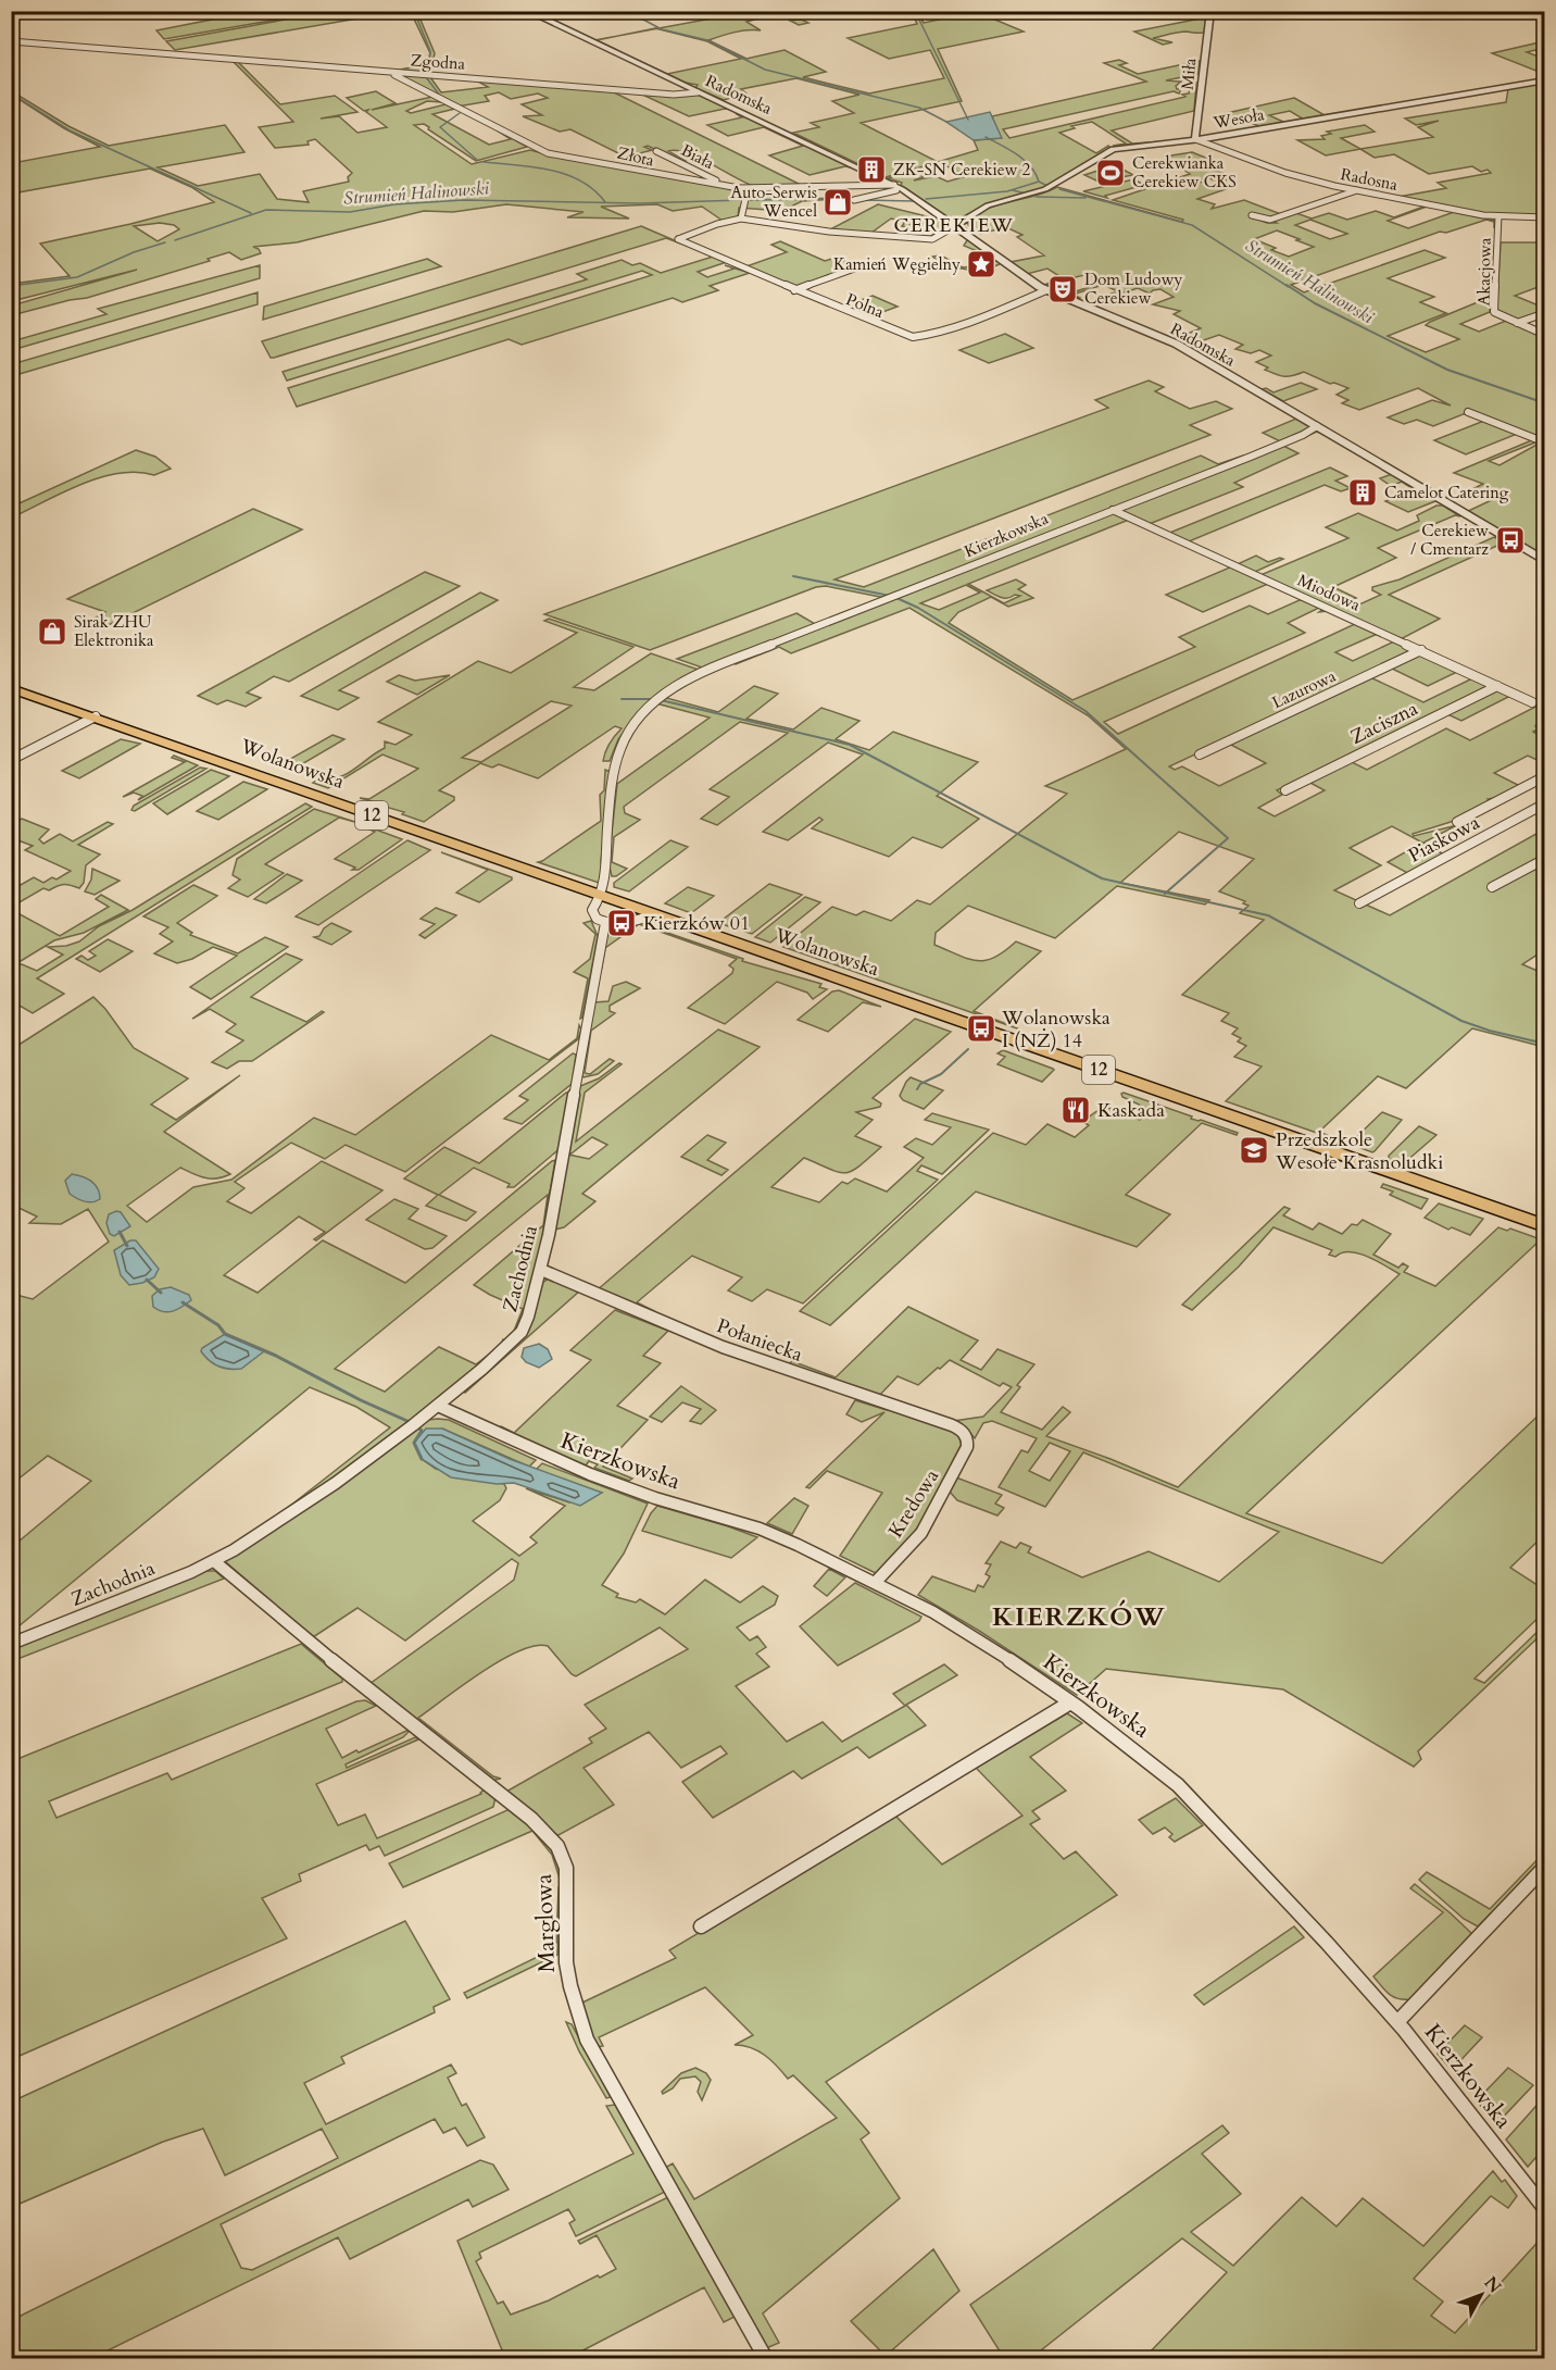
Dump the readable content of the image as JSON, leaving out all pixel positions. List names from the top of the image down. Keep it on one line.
{"streets":{"main road":["Wolanowska","12"],"street":["Zgodna","Miła","Radomska","Wesoła","Złota","Biała","Radosna","Akacjowa","Polna","Kierzkowska","Miodowa","Lazurowa","Zaciszna","Piaskowa","Zachodnia","Połaniecka","Kredowa","Marglowa"]},"crossings":[["Zgodna","Radomska"],["Zgodna","Złota"],["Miła","Wesoła"],["Miła","Radosna"],["Radomska","Wesoła"],["Radomska","Złota"],["Radomska","Polna"],["Radomska","Kierzkowska"],["Wesoła","Radosna"],["Złota","Biała"],["Radosna","Akacjowa"],["Kierzkowska","Miodowa"],["Kierzkowska","Zachodnia"],["Kierzkowska","Kredowa"],["Miodowa","Lazurowa"],["Miodowa","Zaciszna"],["Wolanowska","12"],["Wolanowska","Zachodnia"],["Zachodnia","Połaniecka"],["Zachodnia","Marglowa"],["Połaniecka","Kredowa"]],"districts":["CEREKIEW","KIERZKÓW"],"water":["Strumień Halinowski"],"places":{"building":["ZK-SN Cerekiew 2","Camelot Catering"],"sports":["Cerekwianka Cerekiew CKS"],"shop":["Auto-Serwis Wencel","Sirak ZHU Elektronika"],"place":["Kamień Węgielny"],"theatre":["Dom Ludowy Cerekiew"],"bus stop":["Cerekiew / Cmentarz","Kierzków 01","Wolanowska I (NŻ) 14"],"restaurant":["Kaskada"],"school or university":["Przedszkole Wesołe Krasnoludki"]},"north":"top right"}
